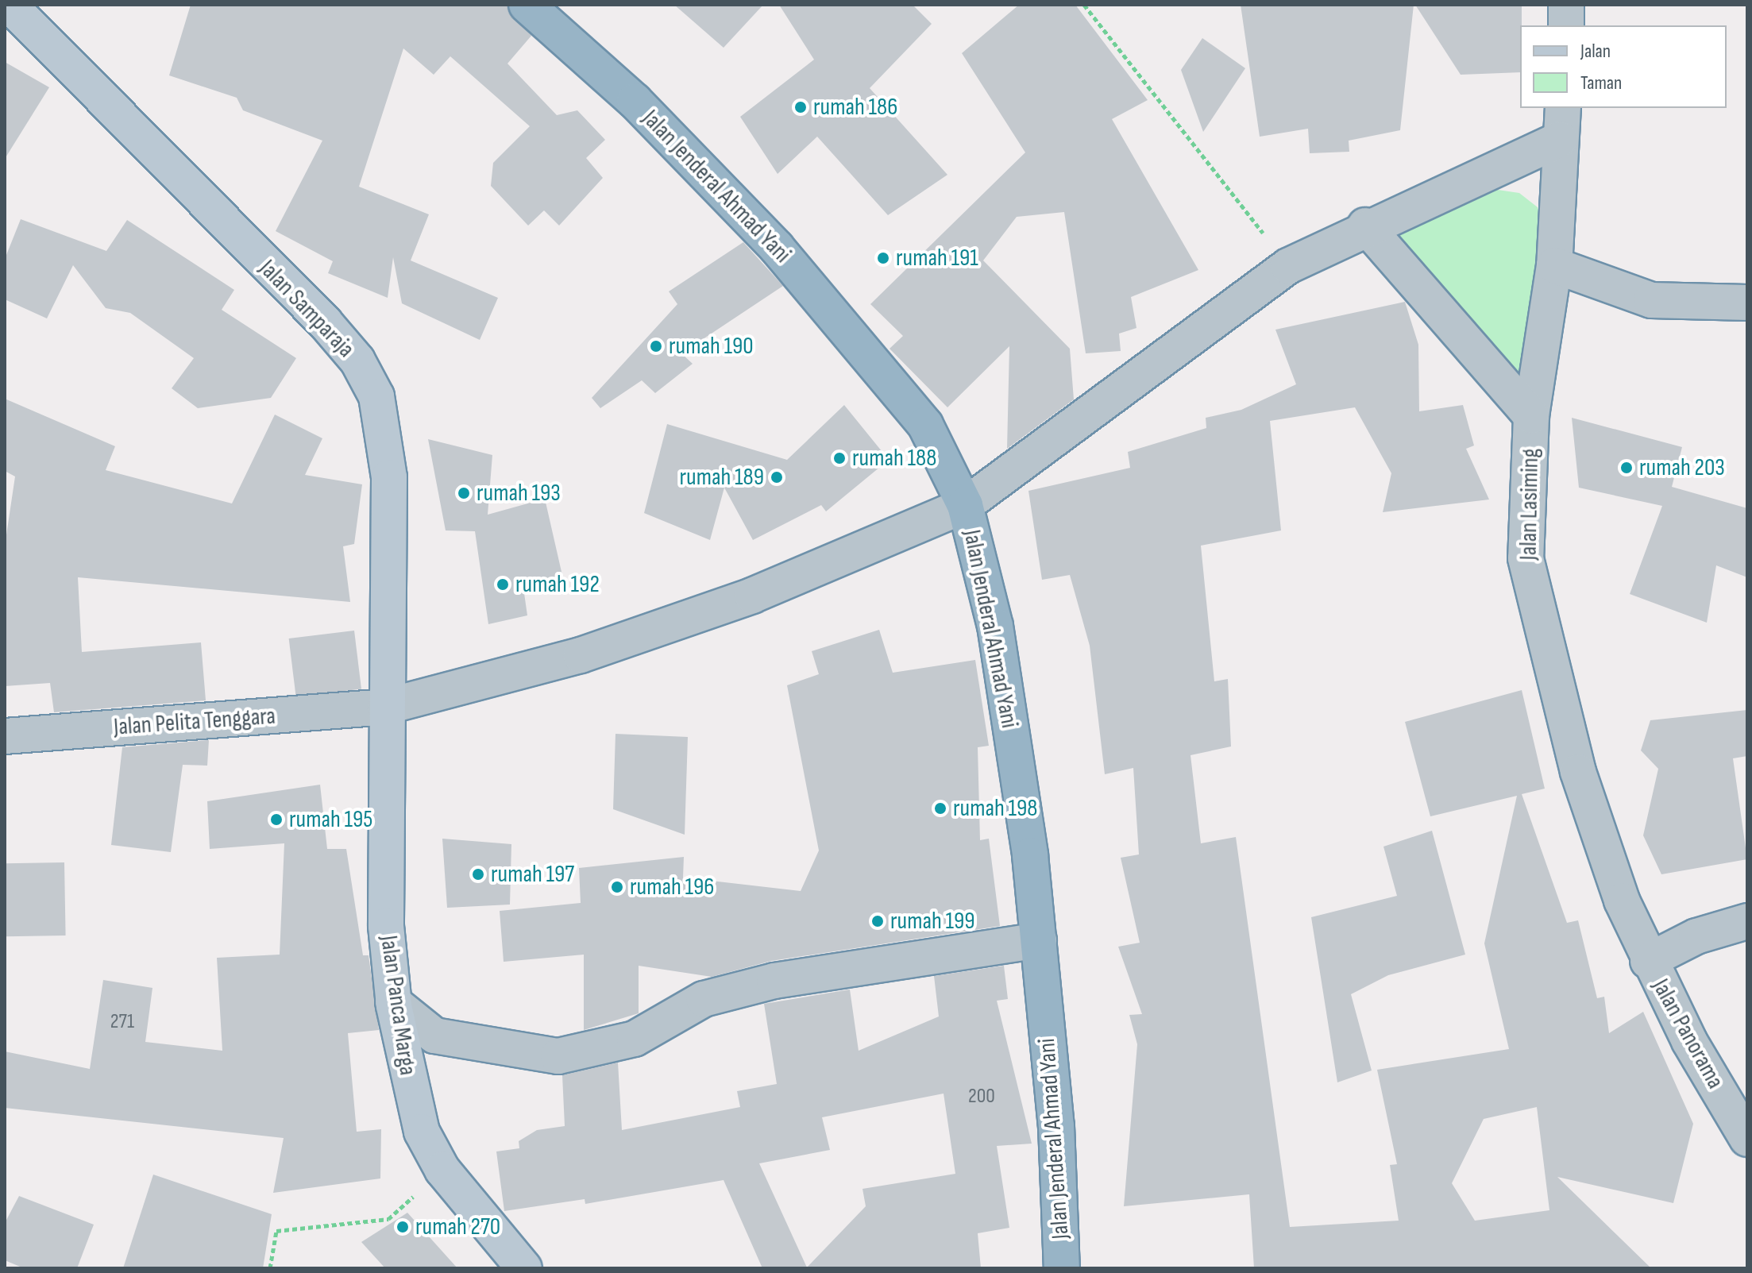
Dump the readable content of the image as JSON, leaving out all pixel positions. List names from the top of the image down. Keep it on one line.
{"streets":{"highway":["Jalan Jenderal Ahmad Yani"],"main road":["Jalan Samparaja","Jalan Panca Marga"],"street":["Jalan Lasiming","Jalan Pelita Tenggara","Jalan Panorama"]},"crossings":[["Jalan Jenderal Ahmad Yani","Jalan Pelita Tenggara"],["Jalan Samparaja","Jalan Pelita Tenggara"],["Jalan Samparaja","Jalan Panca Marga"],["Jalan Lasiming","Jalan Pelita Tenggara"],["Jalan Lasiming","Jalan Panorama"],["Jalan Pelita Tenggara","Jalan Panca Marga"]],"places":["rumah 186","rumah 191","rumah 190","rumah 188","rumah 203","rumah 189","rumah 193","rumah 192","rumah 198","rumah 195","rumah 197","rumah 196","rumah 199","rumah 270"],"house_numbers":["271","200"],"legend":["Jalan","Taman"]}
